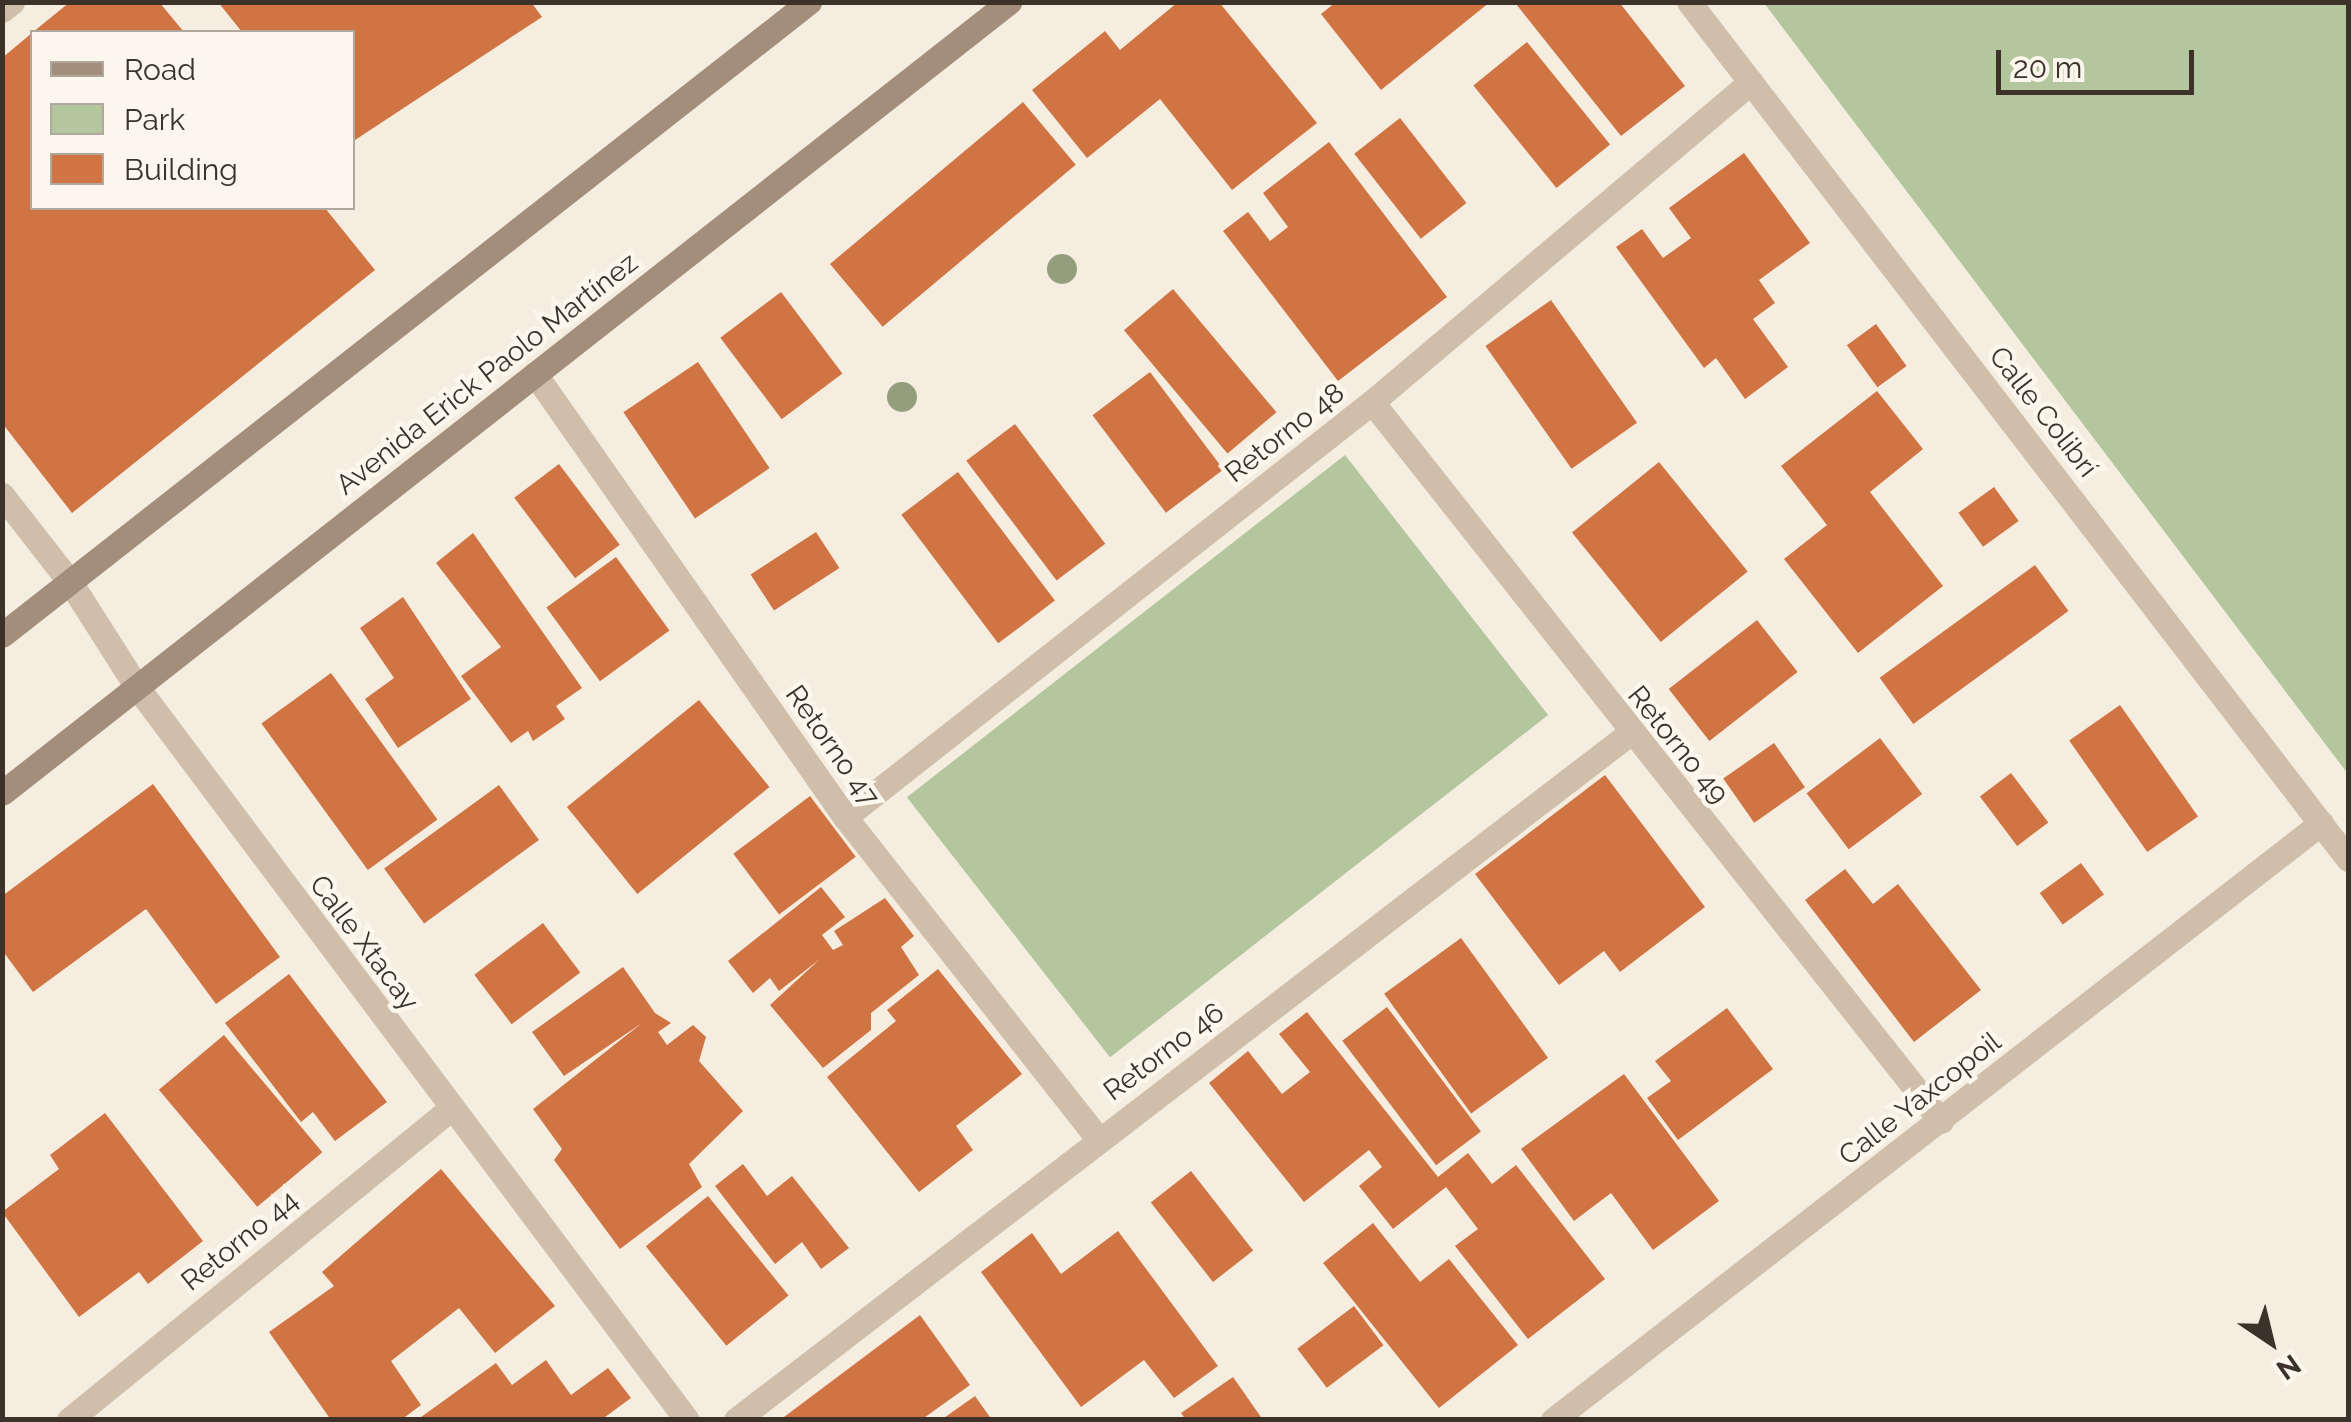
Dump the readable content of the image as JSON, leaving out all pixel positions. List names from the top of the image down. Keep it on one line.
{"streets":{"main road":["Avenida Erick Paolo Martínez"],"street":["Calle Colibrí","Retorno 48","Retorno 49","Retorno 47","Calle Xtacay","Retorno 46","Calle Yaxcopoil","Retorno 44"]},"crossings":[["Avenida Erick Paolo Martínez","Retorno 47"],["Avenida Erick Paolo Martínez","Calle Xtacay"],["Calle Colibrí","Retorno 48"],["Calle Colibrí","Calle Yaxcopoil"],["Retorno 48","Retorno 49"],["Retorno 48","Retorno 47"],["Retorno 49","Retorno 46"],["Retorno 49","Calle Yaxcopoil"],["Retorno 47","Retorno 46"],["Calle Xtacay","Retorno 44"]],"legend":["Road","Park","Building"],"scale_bar":"20 m","north":"bottom right"}
